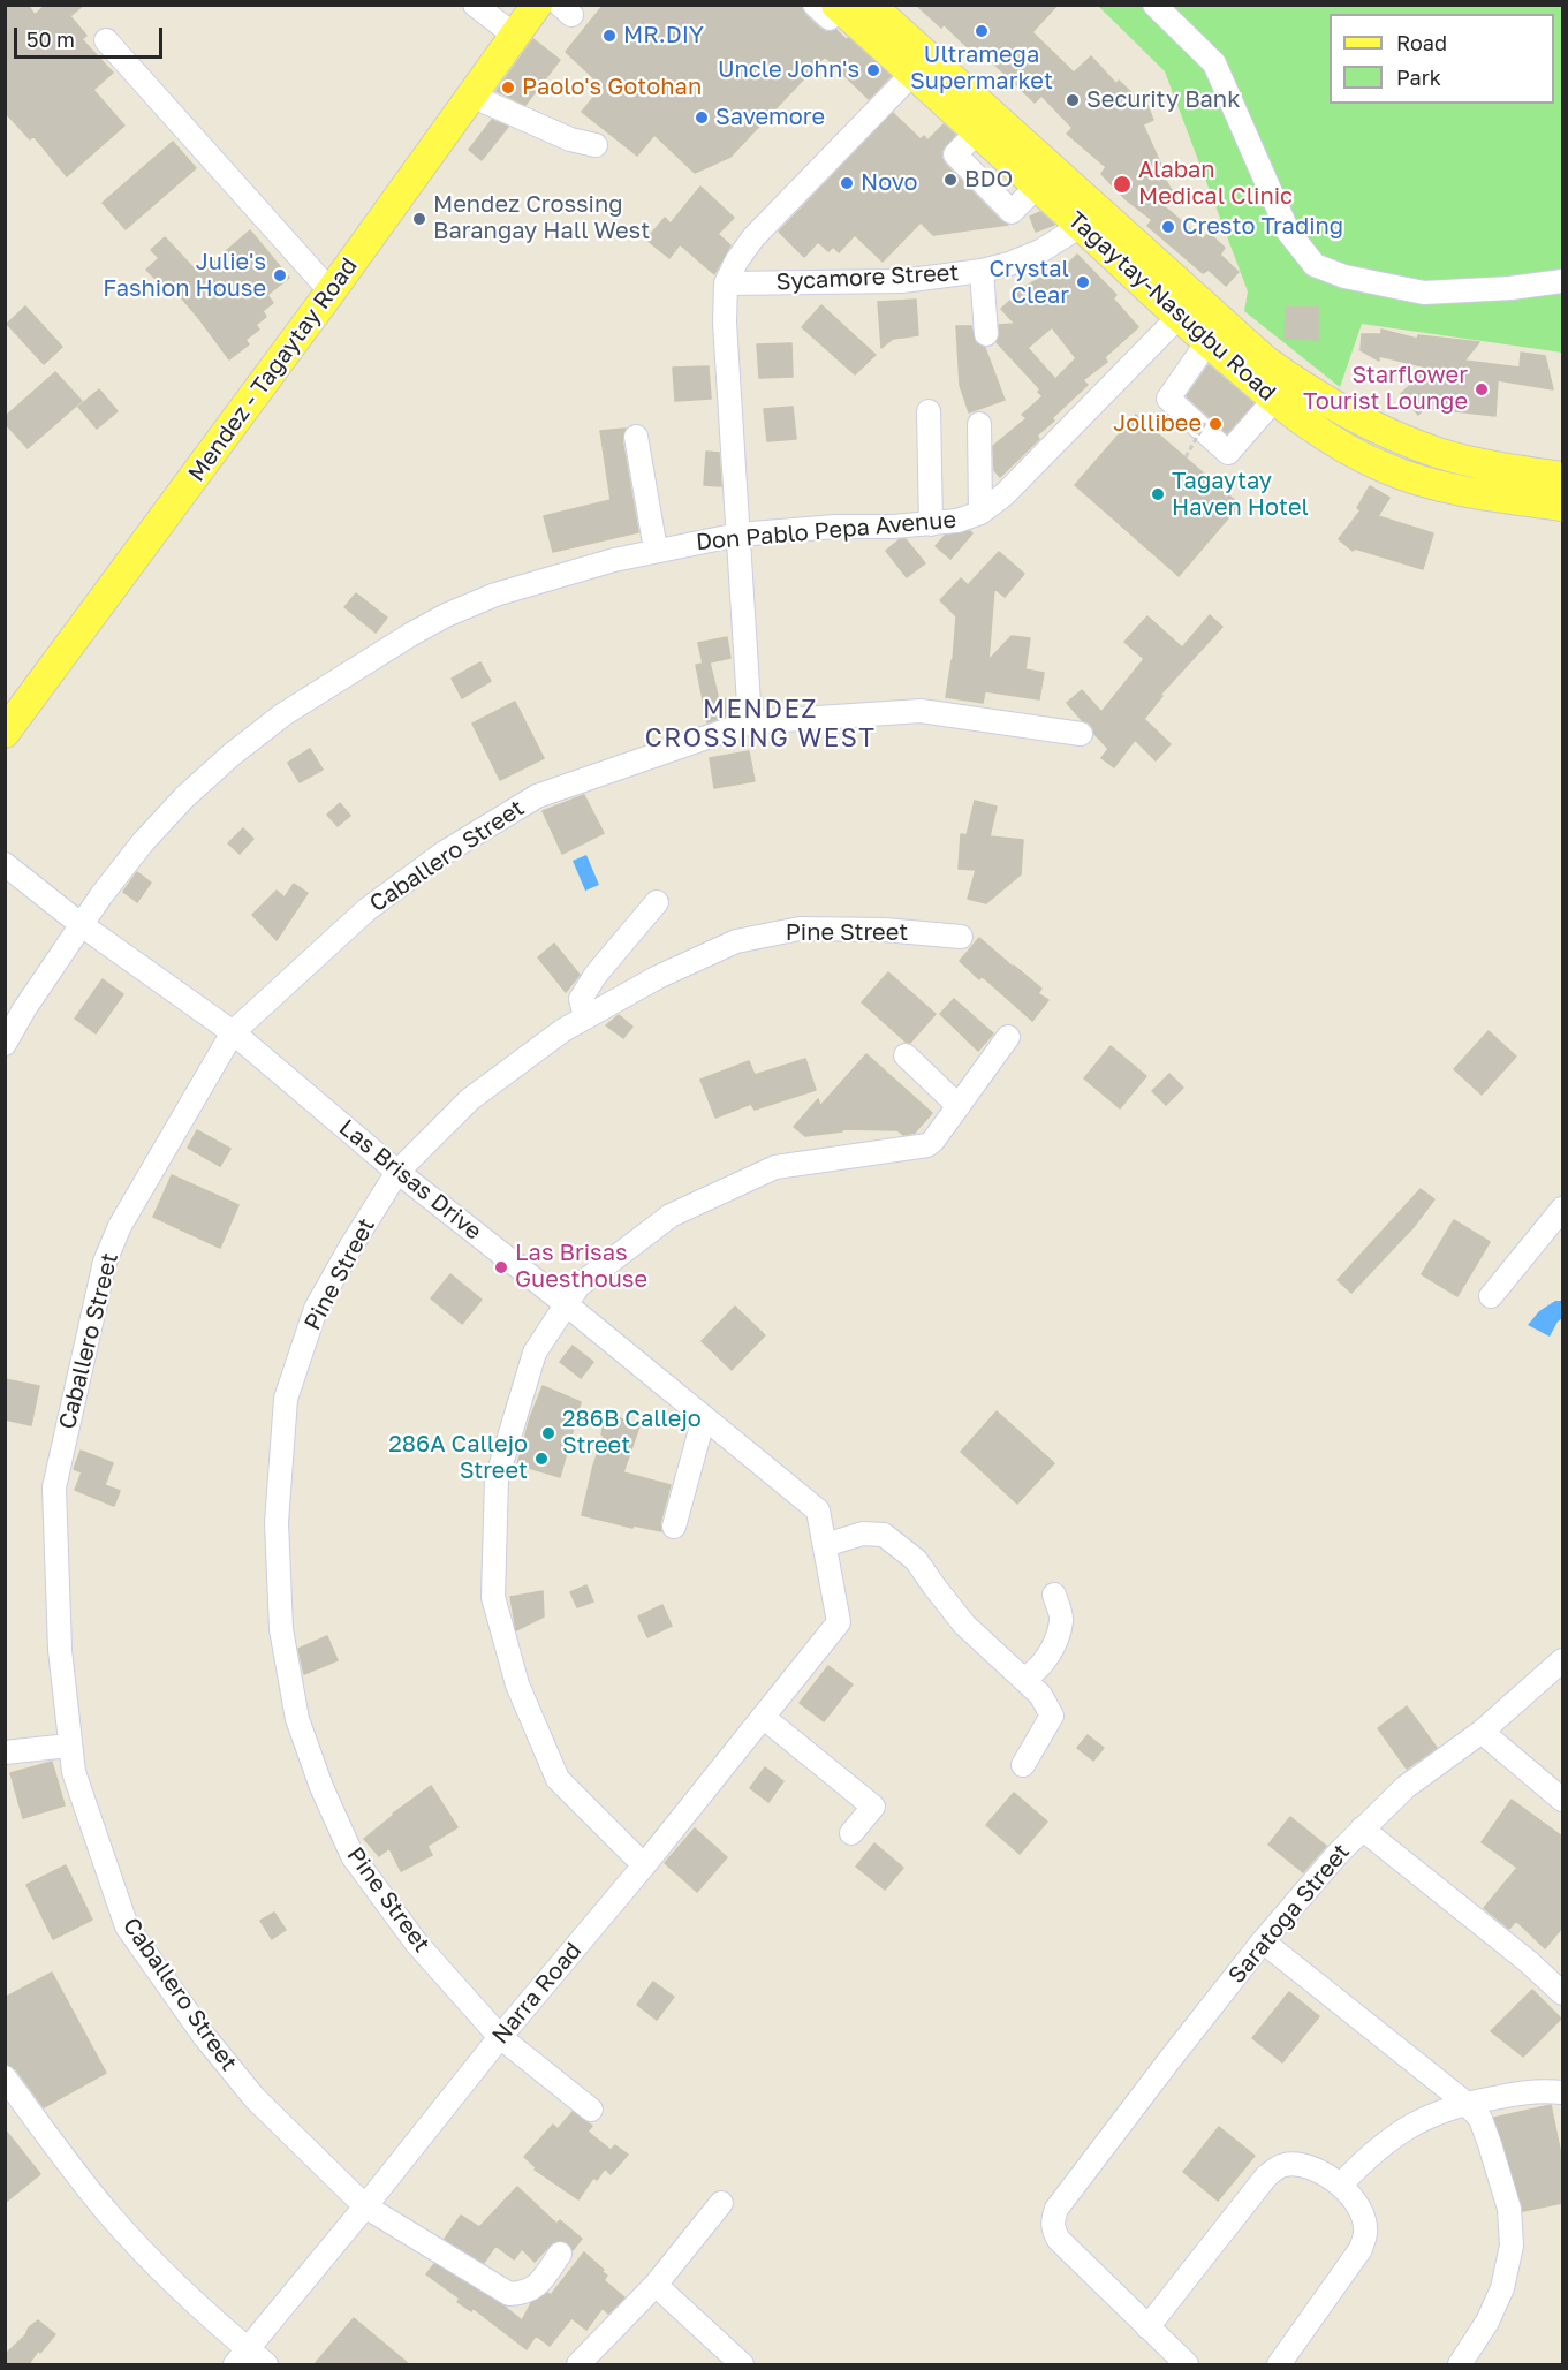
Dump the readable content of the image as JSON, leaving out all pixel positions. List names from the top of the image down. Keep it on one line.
{"streets":{"main road":["Tagaytay-Nasugbu Road","Mendez - Tagaytay Road"],"street":["Sycamore Street","Don Pablo Pepa Avenue","Caballero Street","Pine Street","Las Brisas Drive","Saratoga Street","Narra Road"]},"crossings":[["Sycamore Street","Tagaytay-Nasugbu Road"],["Tagaytay-Nasugbu Road","Don Pablo Pepa Avenue"],["Don Pablo Pepa Avenue","Las Brisas Drive"],["Caballero Street","Las Brisas Drive"],["Caballero Street","Narra Road"],["Pine Street","Las Brisas Drive"],["Pine Street","Narra Road"],["Las Brisas Drive","Narra Road"]],"districts":["MENDEZ CROSSING WEST"],"places":["Ultramega Supermarket","MR.DIY","Uncle John's","Paolo's Gotohan","Security Bank","Savemore","BDO","Novo","Alaban Medical Clinic","Mendez Crossing Barangay Hall West","Cresto Trading","Julie's Fashion House","Crystal Clear","Starflower Tourist Lounge","Jollibee","Tagaytay Haven Hotel","Las Brisas Guesthouse","286B Callejo Street","286A Callejo Street"],"legend":["Road","Park"],"scale_bar":"50 m"}
